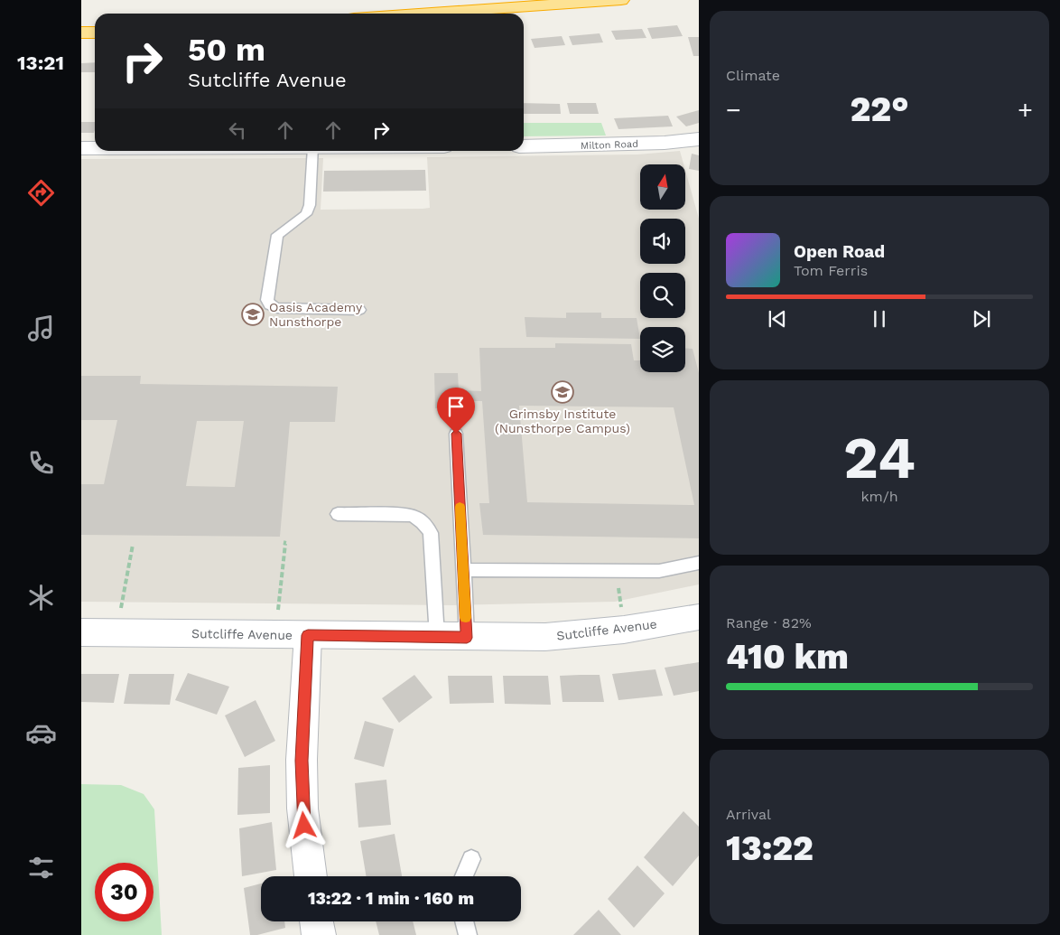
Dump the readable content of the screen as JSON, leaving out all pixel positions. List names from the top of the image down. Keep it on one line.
{"streets":{"street":["Milton Road","Sutcliffe Avenue"]},"places":{"school or university":["Oasis Academy Nunsthorpe","Grimsby Institute (Nunsthorpe Campus)"]},"north":"top","page":{"tabs":"13:21","tile":["Climate",["24","km/h"],["Range · 82%","410 km"],["Arrival","13:22"]],"turn":["50 m","Sutcliffe Avenue"],"heat":["−","22°","+"],"song":["Open Road","Tom Ferris"],"limit":"30","trip":"13:22 · 1 min · 160 m"}}
